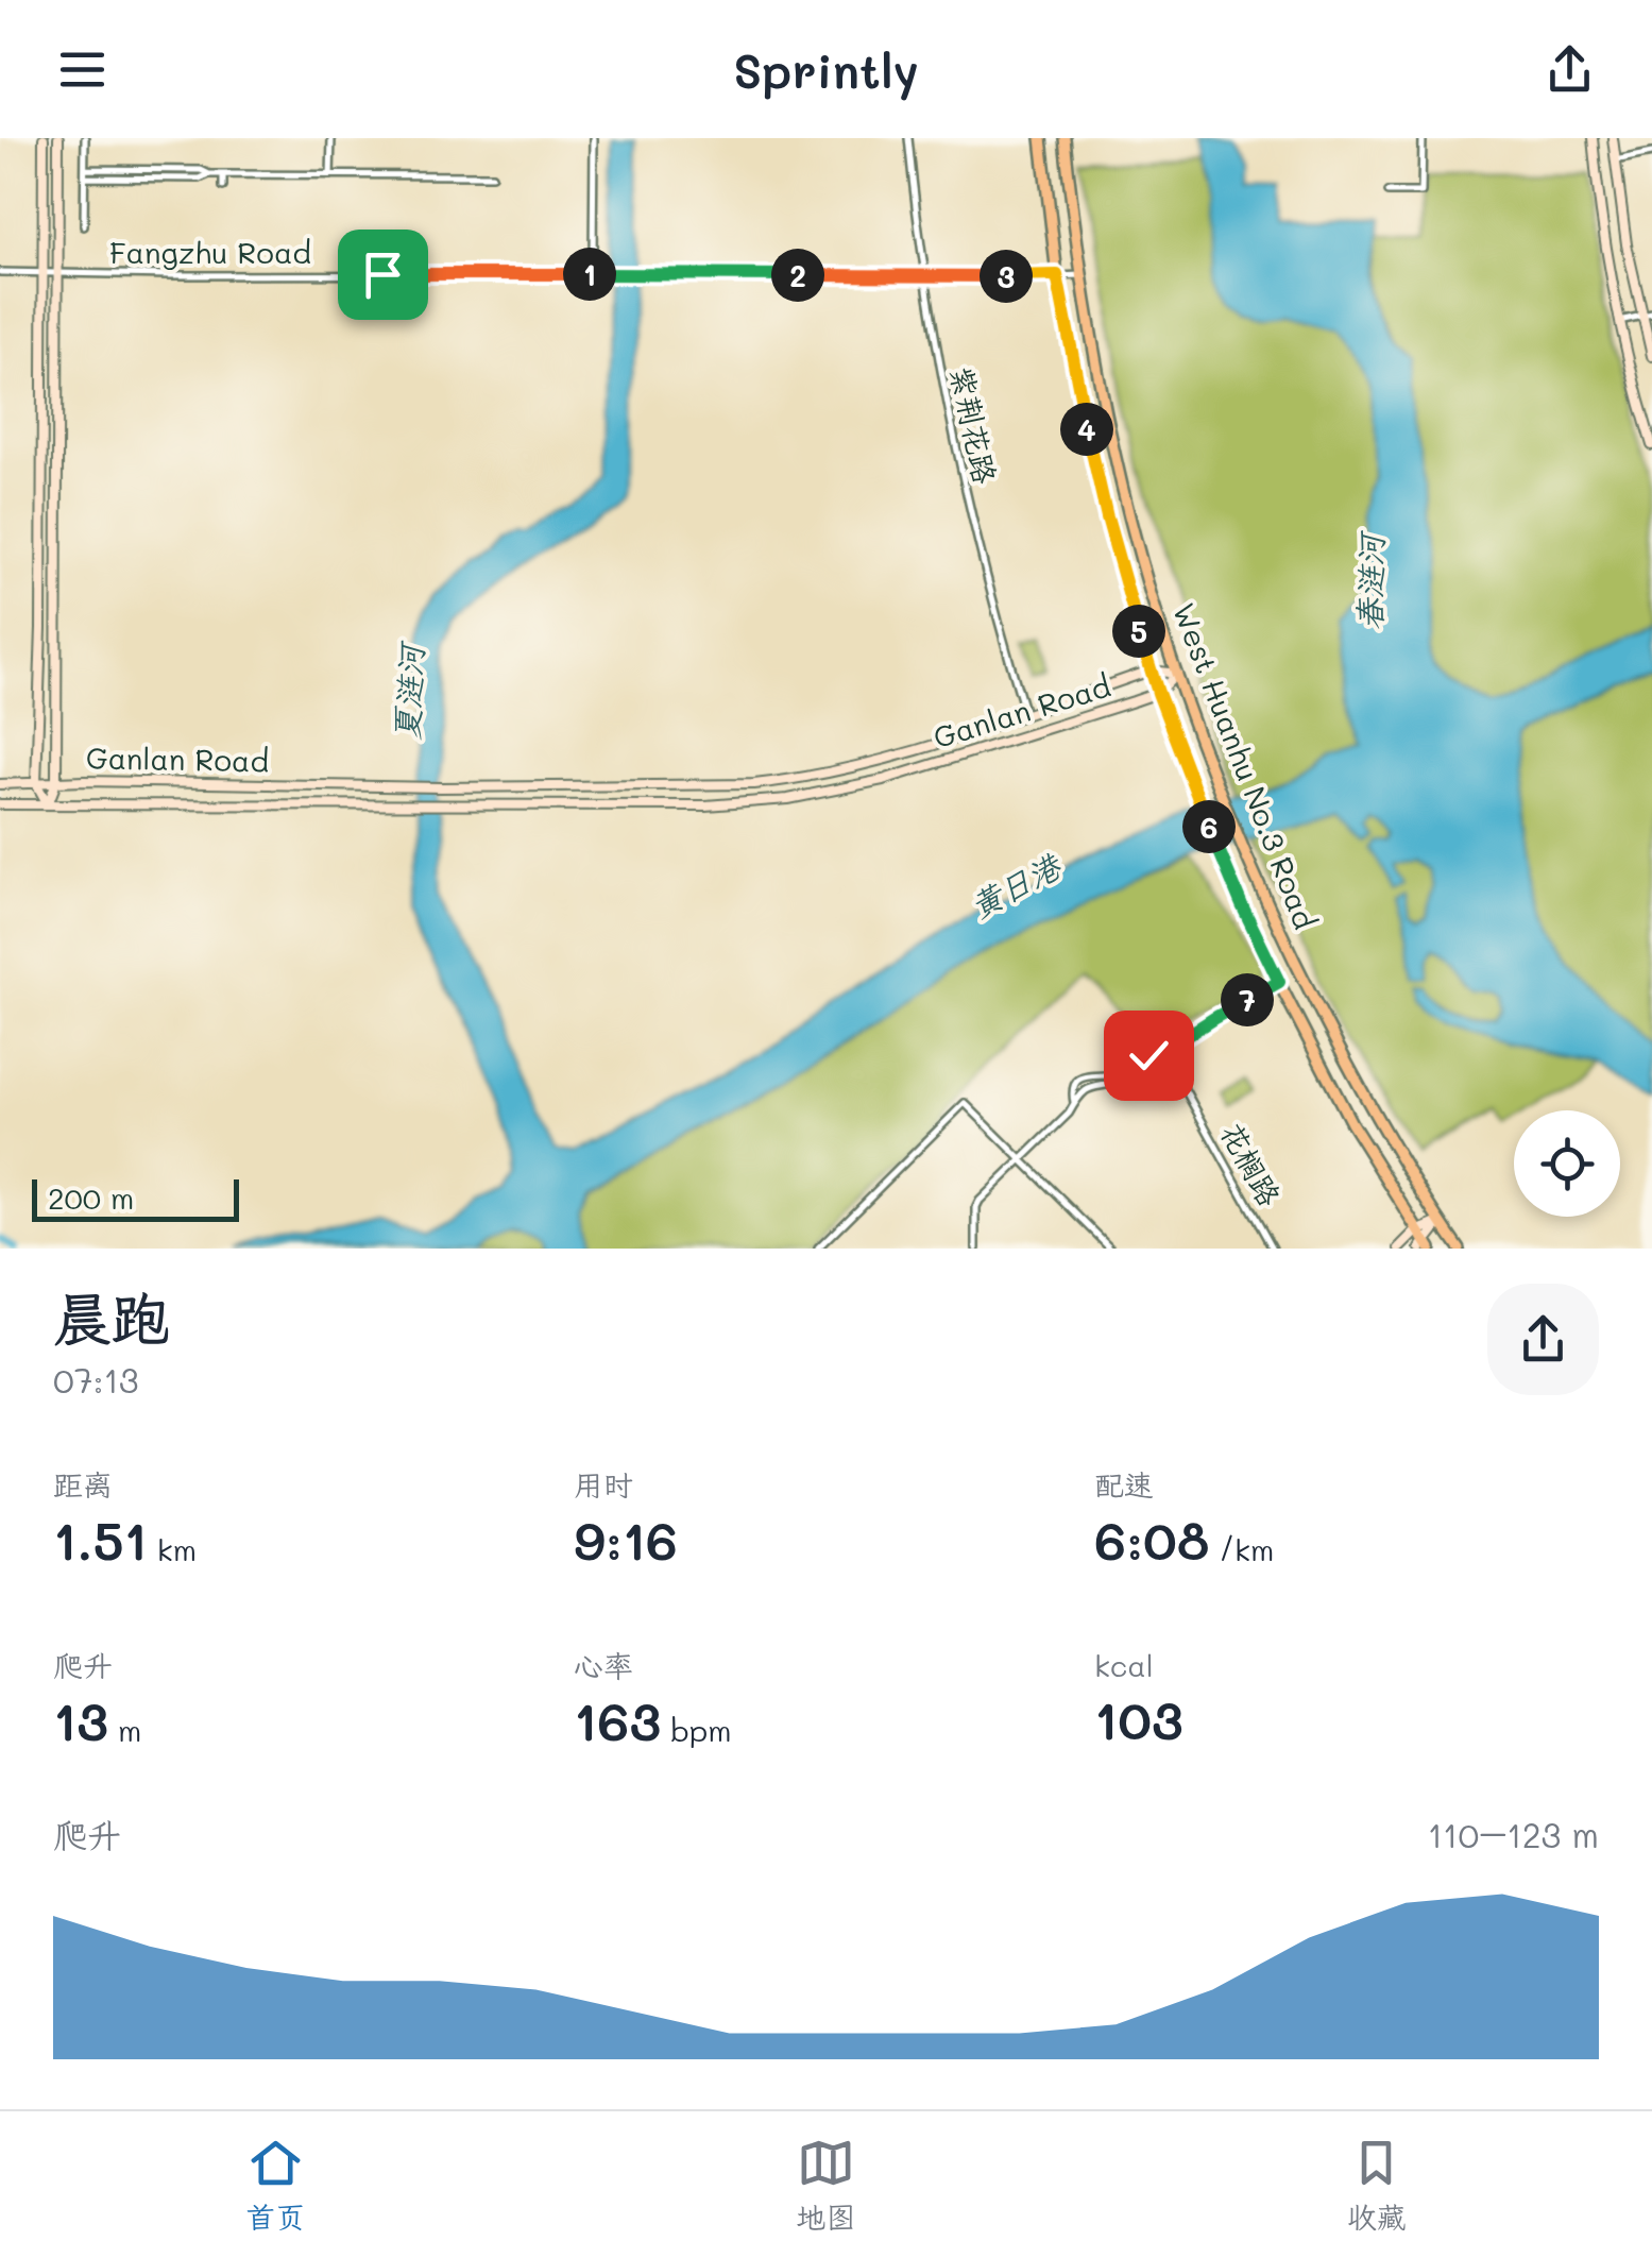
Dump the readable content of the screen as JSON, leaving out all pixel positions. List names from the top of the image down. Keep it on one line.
{"streets":{"main road":["Ganlan Road","West Huanhu No.3 Road"],"street":["Fangzhu Road","紫荆花路","花榈路"]},"crossings":[["Fangzhu Road","紫荆花路"],["Fangzhu Road","West Huanhu No.3 Road"],["紫荆花路","Ganlan Road"],["Ganlan Road","West Huanhu No.3 Road"]],"water":["春涟河","夏涟河","黄日港"],"scale_bar":"200 m","page":{"header":"Sprintly","pins":["1","2","3","4","5","6","7"],"scale":"200 m","heading":["晨跑","07:13"],"stats":[["距离","1.51 km"],["用时","9:16"],["配速","6:08 /km"],["爬升","13 m"],["心率","163 bpm"],["kcal","103"]],"chart":["爬升","110–123 m"],"tabs":["首页","地图","收藏"]}}
